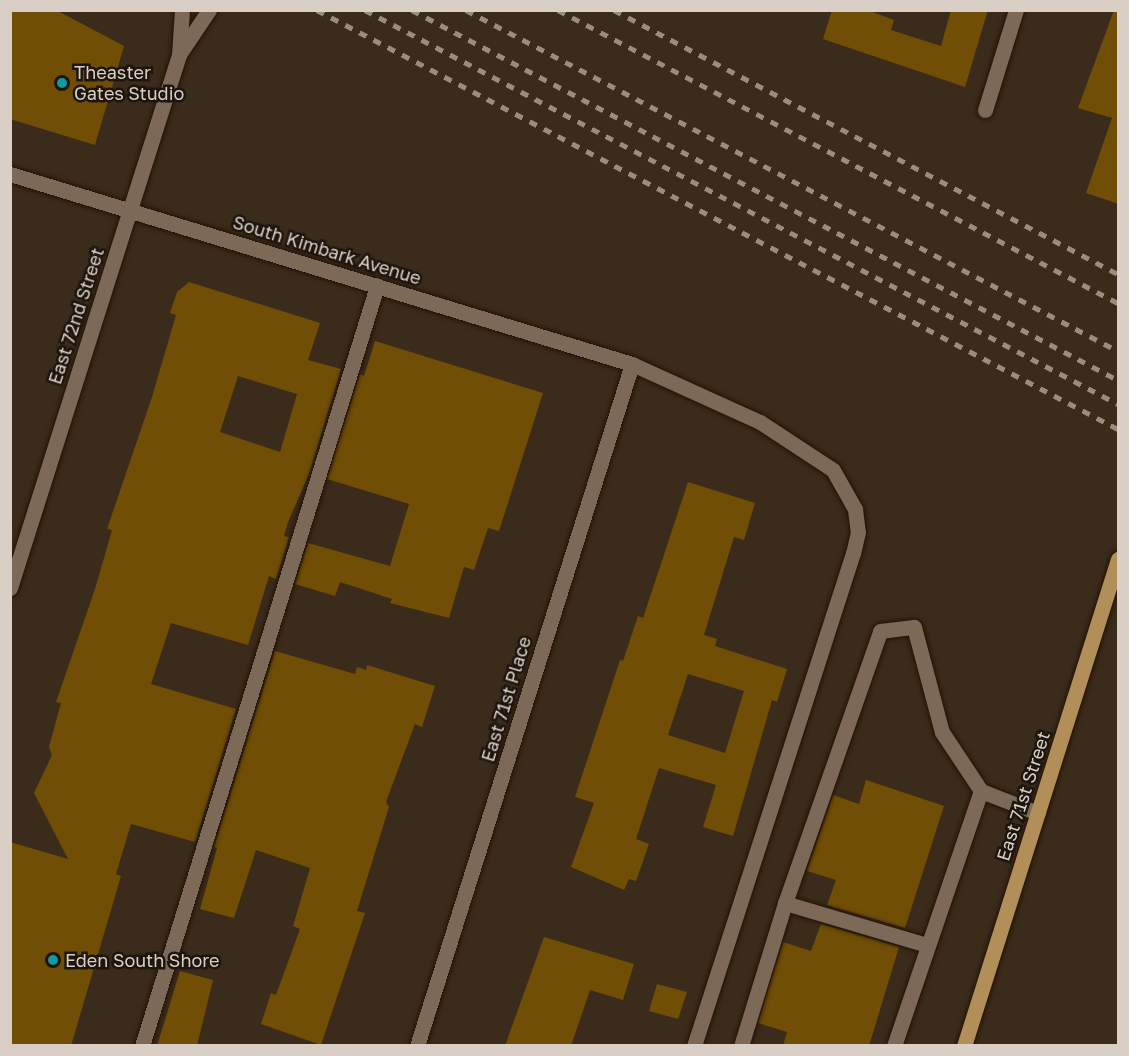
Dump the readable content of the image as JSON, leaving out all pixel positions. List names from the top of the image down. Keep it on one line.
{"streets":{"main road":["East 71st Street"],"street":["South Kimbark Avenue","East 72nd Street","East 71st Place"]},"crossings":[["South Kimbark Avenue","East 72nd Street"],["South Kimbark Avenue","East 71st Place"]],"places":["Theaster Gates Studio","Eden South Shore"]}
